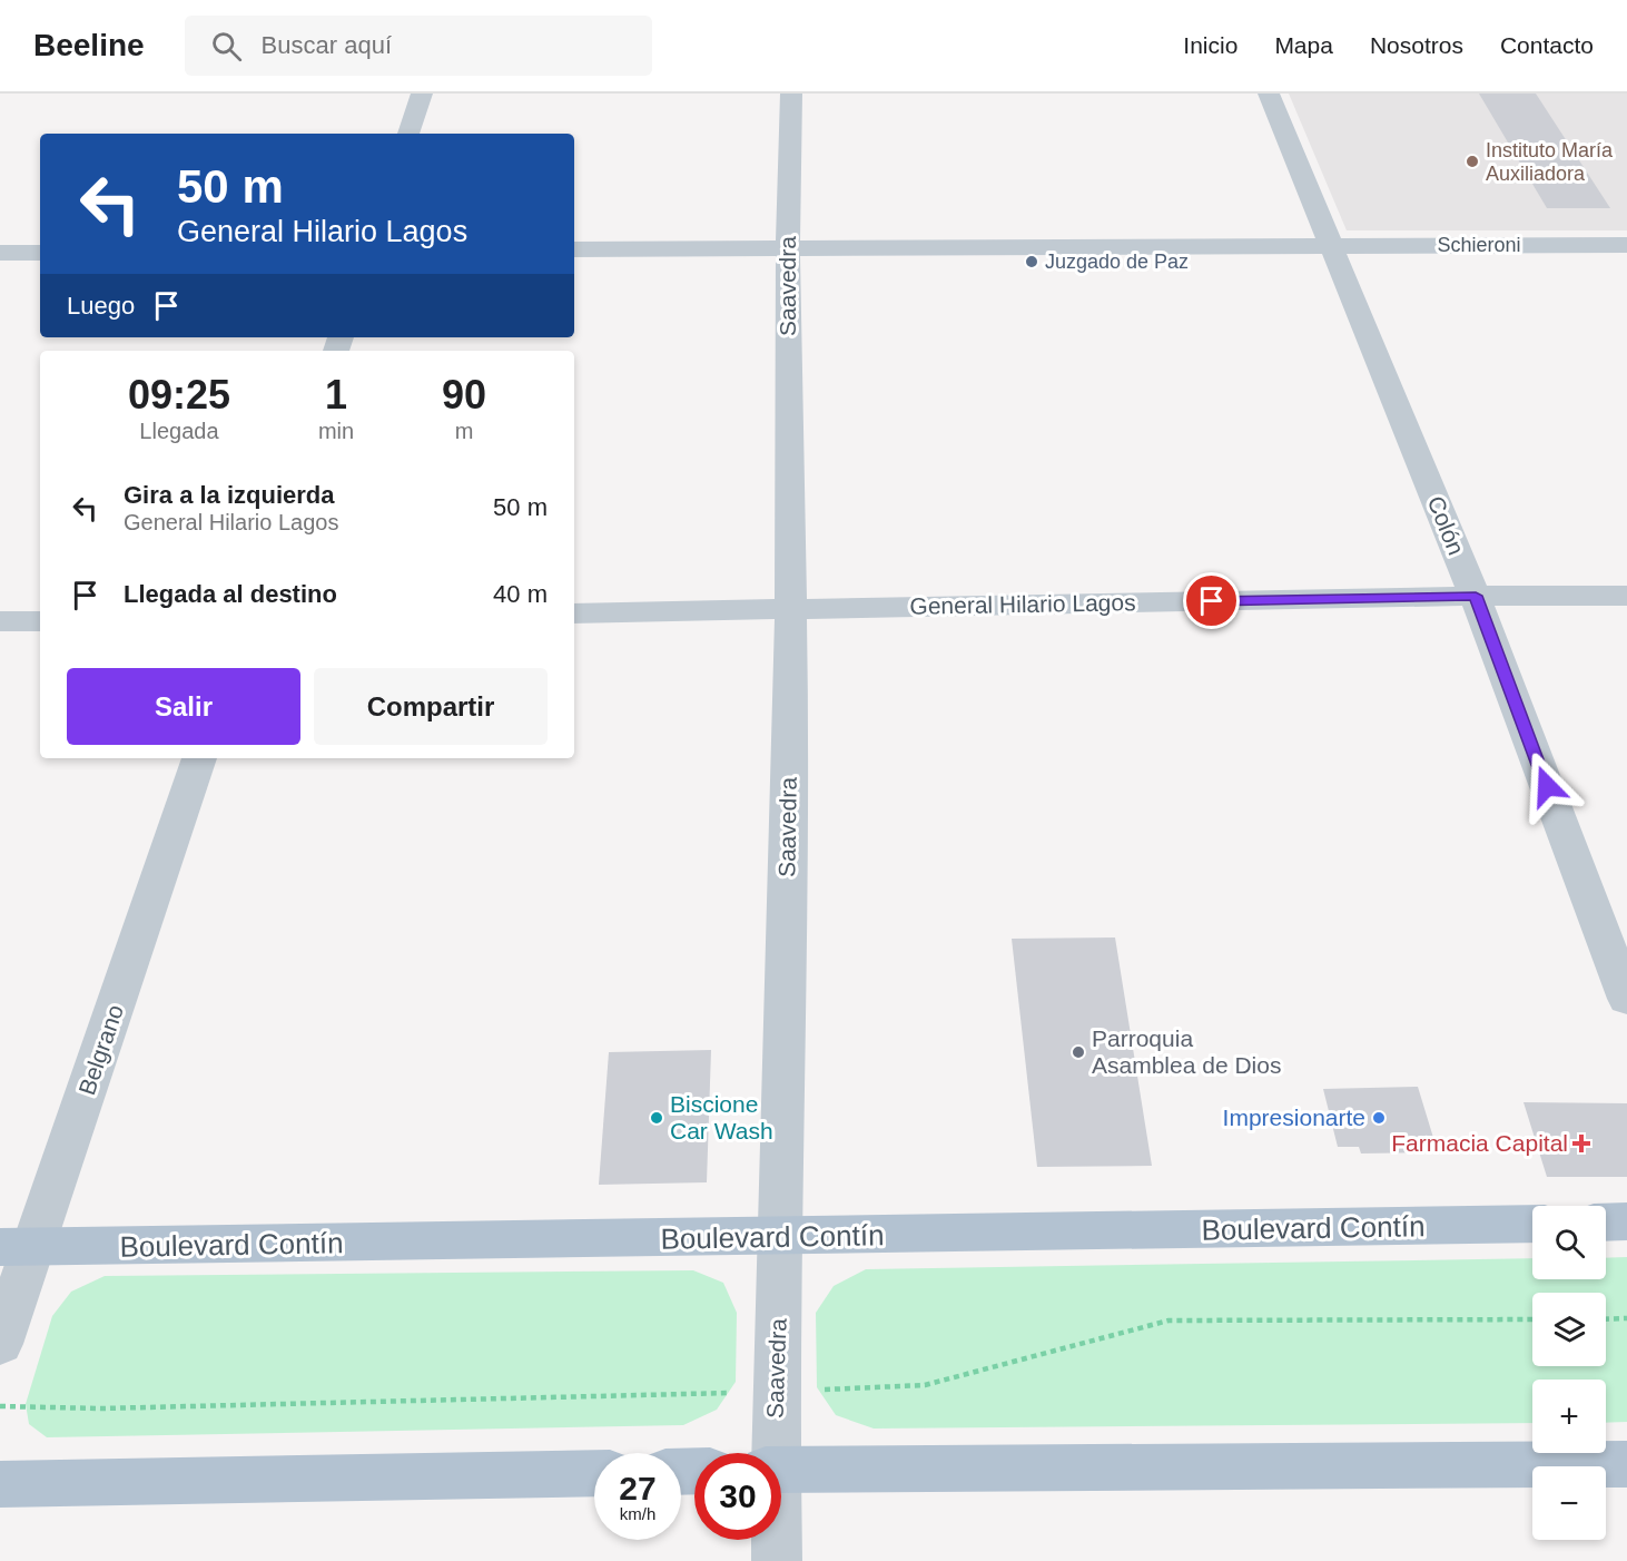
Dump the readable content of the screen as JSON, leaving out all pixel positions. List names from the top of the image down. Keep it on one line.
{"streets":{"main road":["Boulevard Contín"],"street":["Schieroni","Saavedra","Colón","General Hilario Lagos","Belgrano"]},"crossings":[["Schieroni","Saavedra"],["Schieroni","Colón"],["Saavedra","General Hilario Lagos"],["Saavedra","Boulevard Contín"],["Colón","General Hilario Lagos"],["Belgrano","Boulevard Contín"]],"places":{"other":["Instituto María Auxiliadora","Juzgado de Paz","Parroquia Asamblea de Dios","Biscione Car Wash","Impresionarte"],"health":["Farmacia Capital"]},"page":{"header":"Beeline","search":"Buscar aquí","nav":["Inicio","Mapa","Nosotros","Contacto"],"turn":["50 m","General Hilario Lagos"],"then":"Luego","eta":["09:25","Llegada","1","min","90","m"],"list":[{"name":"Gira a la izquierda","note":"General Hilario Lagos","value":"50 m"},{"name":"Llegada al destino","value":"40 m"}],"buttons":["Salir","Compartir"],"map_buttons":["+","−"],"speed":"27 km/h","limit":"30"}}
